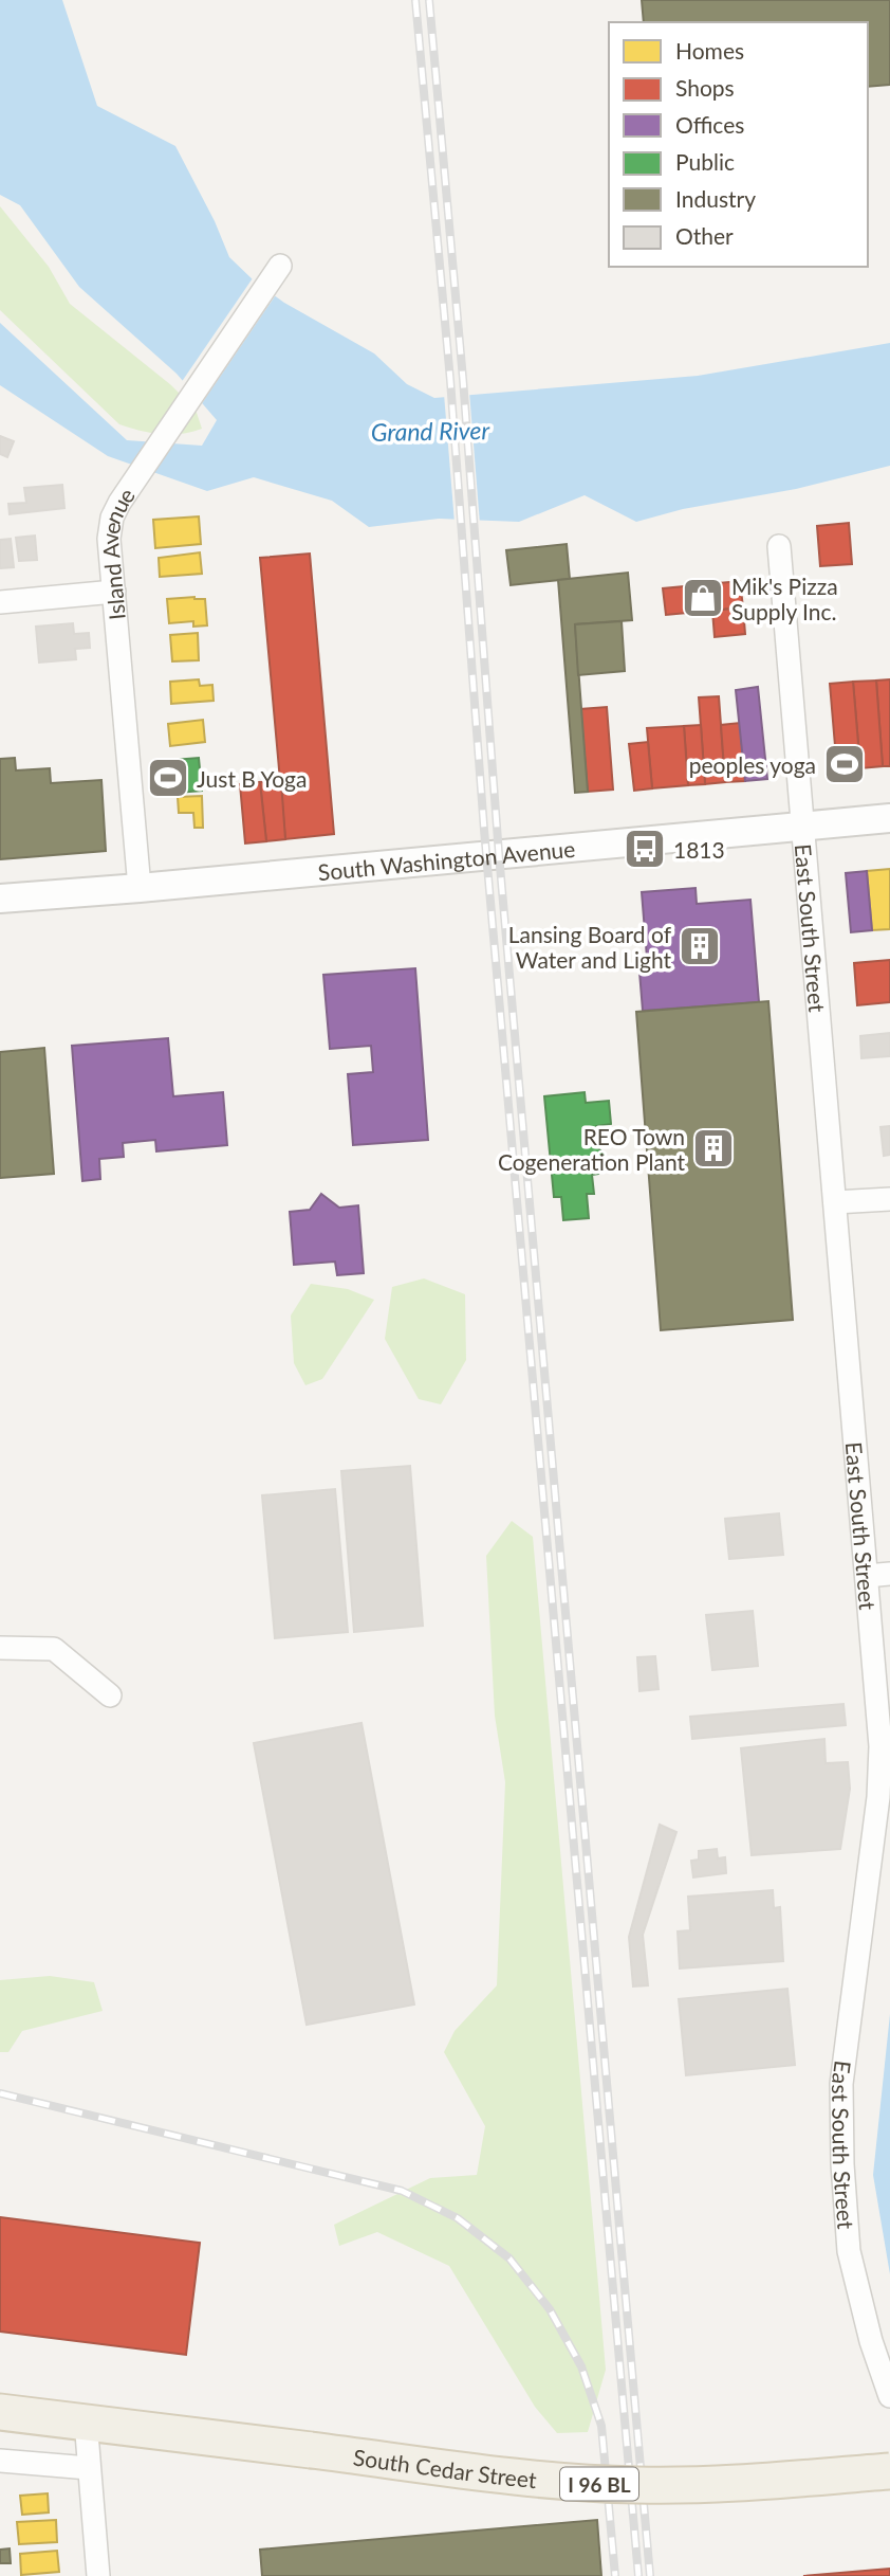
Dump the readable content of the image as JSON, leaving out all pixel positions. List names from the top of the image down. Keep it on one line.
{"streets":{"main road":["South Cedar Street","I 96 BL"],"street":["Island Avenue","South Washington Avenue","East South Street"]},"crossings":[["Island Avenue","South Washington Avenue"],["South Washington Avenue","East South Street"]],"water":["Grand River"],"places":{"shop":["Mik's Pizza Supply Inc."],"sports":["peoples yoga","Just B Yoga"],"bus stop":["1813"],"building":["Lansing Board of Water and Light","REO Town Cogeneration Plant"]},"legend":["Homes","Shops","Offices","Public","Industry","Other"]}
